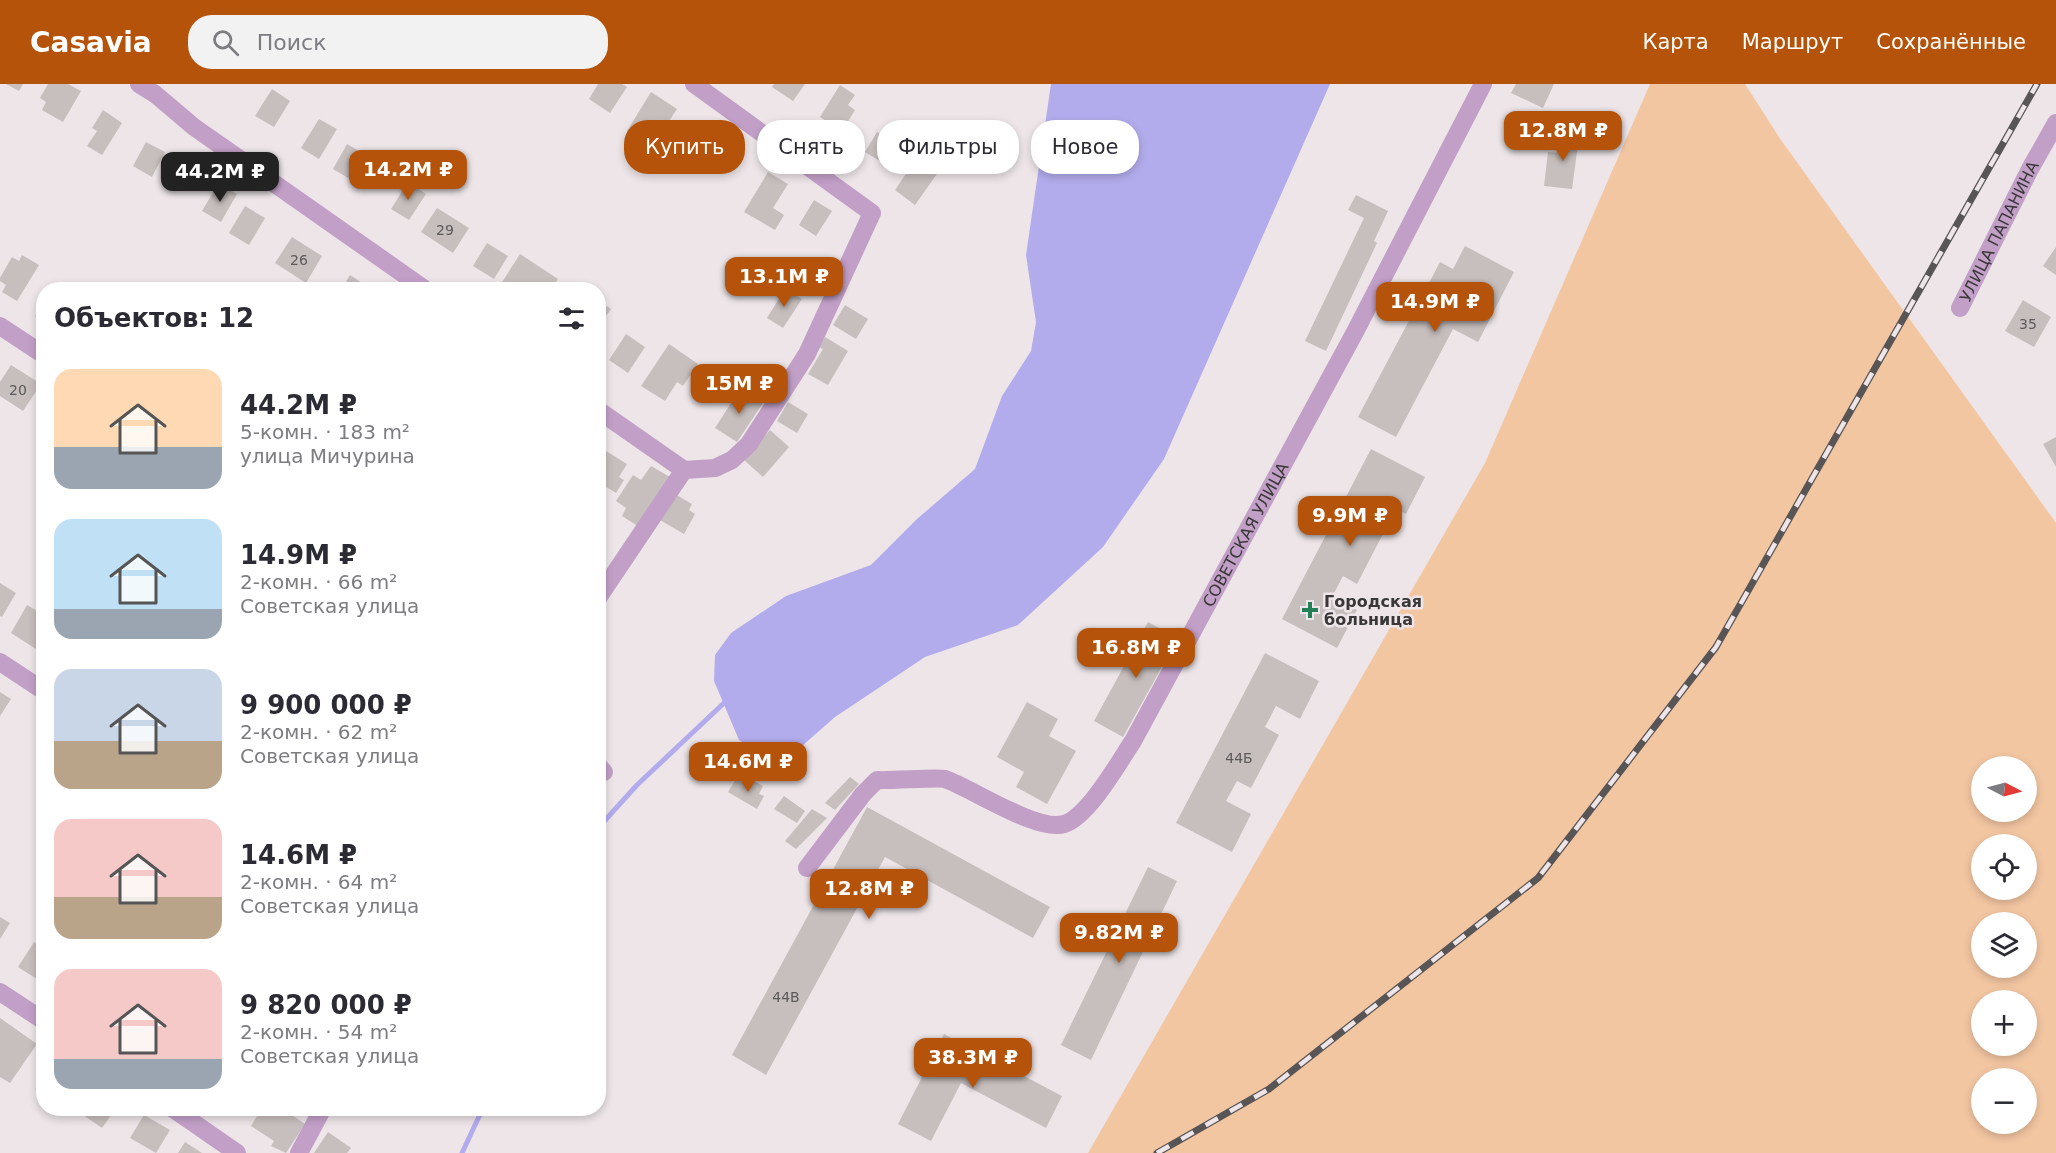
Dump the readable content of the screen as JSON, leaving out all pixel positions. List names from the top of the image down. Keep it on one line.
{"streets":{"street":["УЛИЦА ПАПАНИНА","СОВЕТСКАЯ УЛИЦА"]},"places":{"health":["Городская больница"]},"house_numbers":["29","26","35","20","44Б","44В"],"north":"right","page":{"header":"Casavia","search":"Поиск","nav":["Карта","Маршрут","Сохранённые"],"price":["12.8M ₽","14.2M ₽","44.2M ₽","13.1M ₽","14.9M ₽","15M ₽","9.9M ₽","16.8M ₽","14.6M ₽","12.8M ₽","9.82M ₽","38.3M ₽"],"chip":["Купить","Снять","Фильтры","Новое"],"heading":"Объектов: 12","list":[{"name":"44.2M ₽","note":"5-комн. · 183 m² · улица Мичурина"},{"name":"14.9M ₽","note":"2-комн. · 66 m² · Советская улица"},{"name":"9 900 000 ₽","note":"2-комн. · 62 m² · Советская улица"},{"name":"14.6M ₽","note":"2-комн. · 64 m² · Советская улица"},{"name":"9 820 000 ₽","note":"2-комн. · 54 m² · Советская улица"}],"map_buttons":["+","−"]}}
